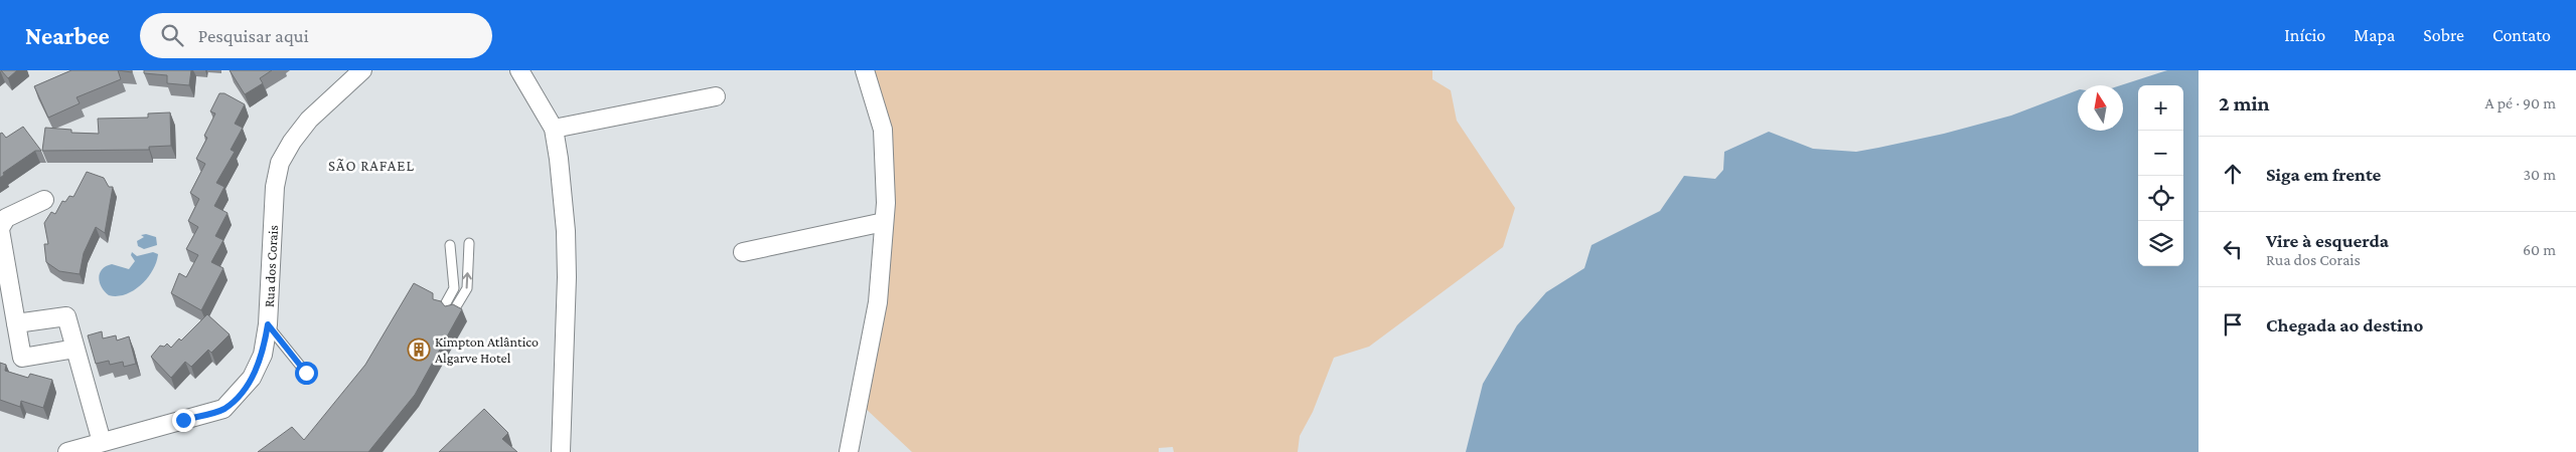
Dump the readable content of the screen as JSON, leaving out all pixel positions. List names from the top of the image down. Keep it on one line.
{"streets":{"street":["Rua dos Corais"]},"districts":["SÃO RAFAEL"],"places":{"building":["Kimpton Atlântico Algarve Hotel"]},"north":"top","page":{"header":"Nearbee","search":"Pesquisar aqui","nav":["Início","Mapa","Sobre","Contato"],"heading":["2 min","A pé · 90 m"],"map_buttons":["+","−"],"list":[["Siga em frente","30 m"],["Vire à esquerda","Rua dos Corais","60 m"],"Chegada ao destino"]}}
